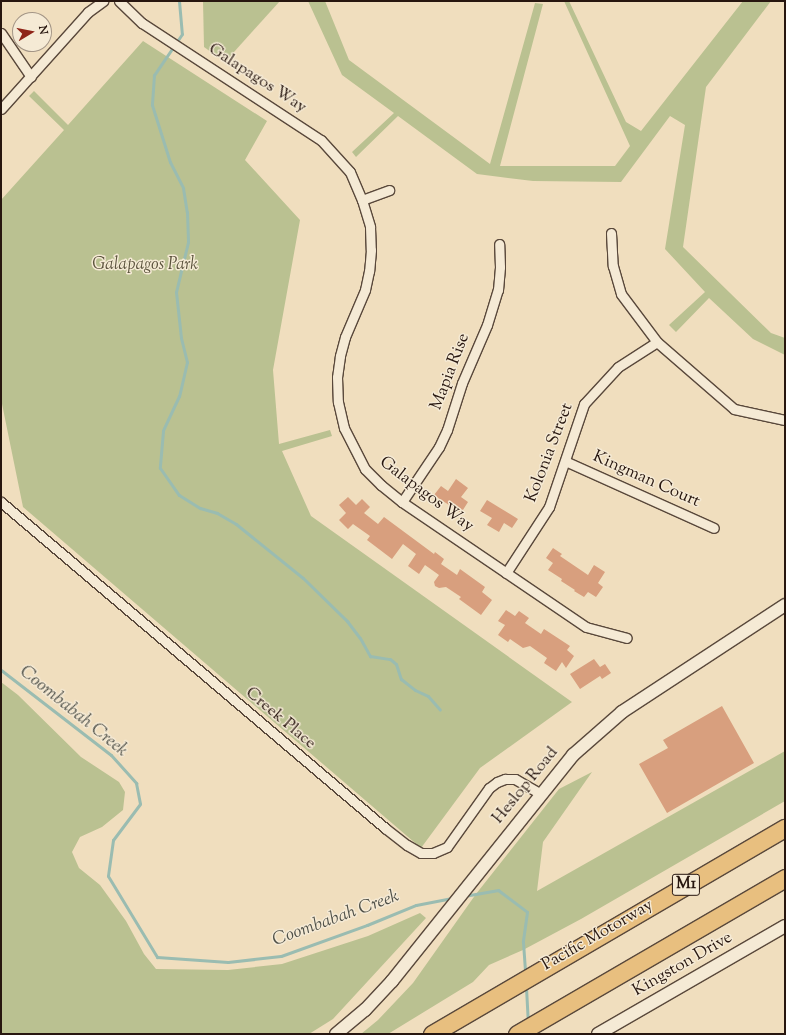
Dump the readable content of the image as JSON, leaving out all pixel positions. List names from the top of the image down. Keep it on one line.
{"streets":{"highway":["M1","Pacific Motorway"],"street":["Galapagos Way","Mapia Rise","Kolonia Street","Kingman Court","Creek Place","Heslop Road","Kingston Drive"]},"crossings":[["Galapagos Way","Mapia Rise"],["Galapagos Way","Kolonia Street"],["Kolonia Street","Kingman Court"],["Creek Place","Heslop Road"]],"water":["Coombabah Creek"],"parks":["Galapagos Park"],"north":"right"}
